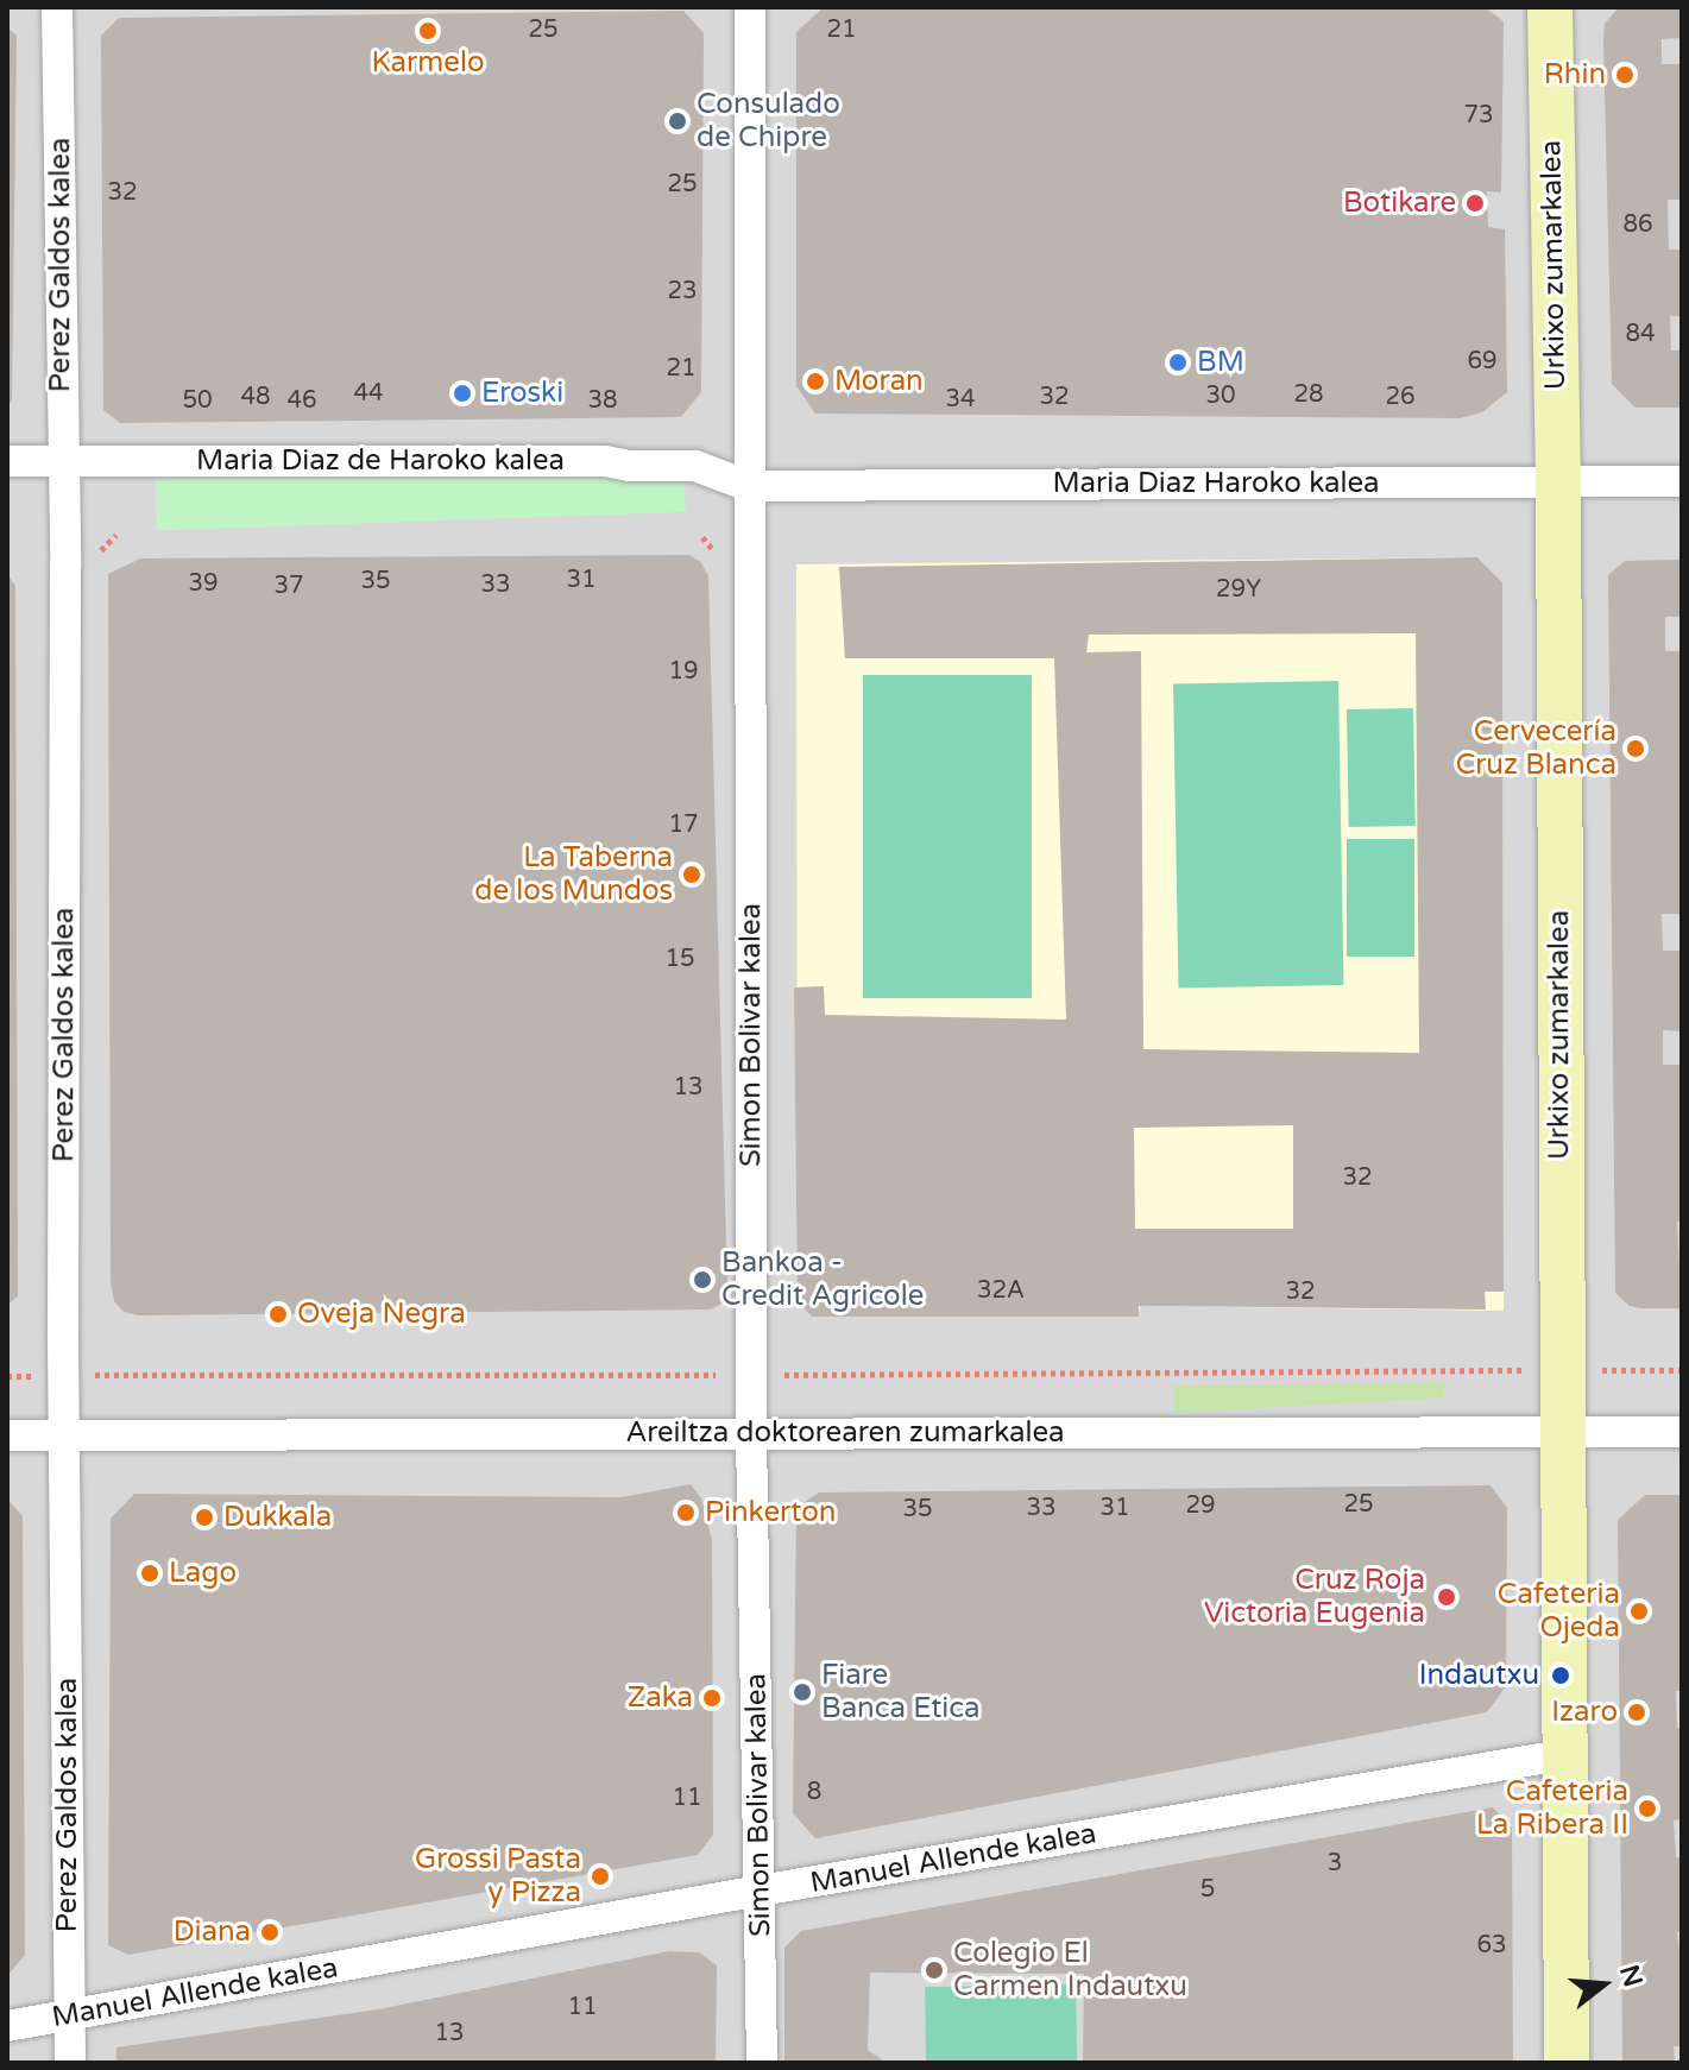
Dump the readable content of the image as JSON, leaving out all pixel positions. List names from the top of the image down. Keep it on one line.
{"streets":{"main road":["Urkixo zumarkalea"],"street":["Perez Galdos kalea","Maria Diaz de Haroko kalea","Maria Diaz Haroko kalea","Simon Bolivar kalea","Areiltza doktorearen zumarkalea","Manuel Allende kalea"]},"crossings":[["Perez Galdos kalea","Maria Diaz de Haroko kalea"],["Perez Galdos kalea","Areiltza doktorearen zumarkalea"],["Perez Galdos kalea","Manuel Allende kalea"],["Urkixo zumarkalea","Maria Diaz Haroko kalea"],["Urkixo zumarkalea","Areiltza doktorearen zumarkalea"],["Urkixo zumarkalea","Manuel Allende kalea"],["Maria Diaz de Haroko kalea","Maria Diaz Haroko kalea"],["Maria Diaz de Haroko kalea","Simon Bolivar kalea"],["Maria Diaz Haroko kalea","Simon Bolivar kalea"],["Simon Bolivar kalea","Areiltza doktorearen zumarkalea"],["Simon Bolivar kalea","Manuel Allende kalea"]],"places":["Karmelo","Rhin","Consulado de Chipre","Botikare","BM","Moran","Eroski","Cervecería Cruz Blanca","La Taberna de los Mundos","Bankoa - Credit Agricole","Oveja Negra","Pinkerton","Dukkala","Lago","Cruz Roja Victoria Eugenia","Cafeteria Ojeda","Indautxu","Fiare Banca Etica","Zaka","Izaro","Cafeteria La Ribera II","Grossi Pasta y Pizza","Diana","Colegio El Carmen Indautxu"],"house_numbers":["25","21","73","25","32","86","23","84","69","21","44","28","30","48","32","26","34","50","46","38","31","35","39","33","37","29Y","19","17","15","13","32","32A","32","25","29","33","31","35","8","11","3","5","63","11","13"],"north":"right"}
